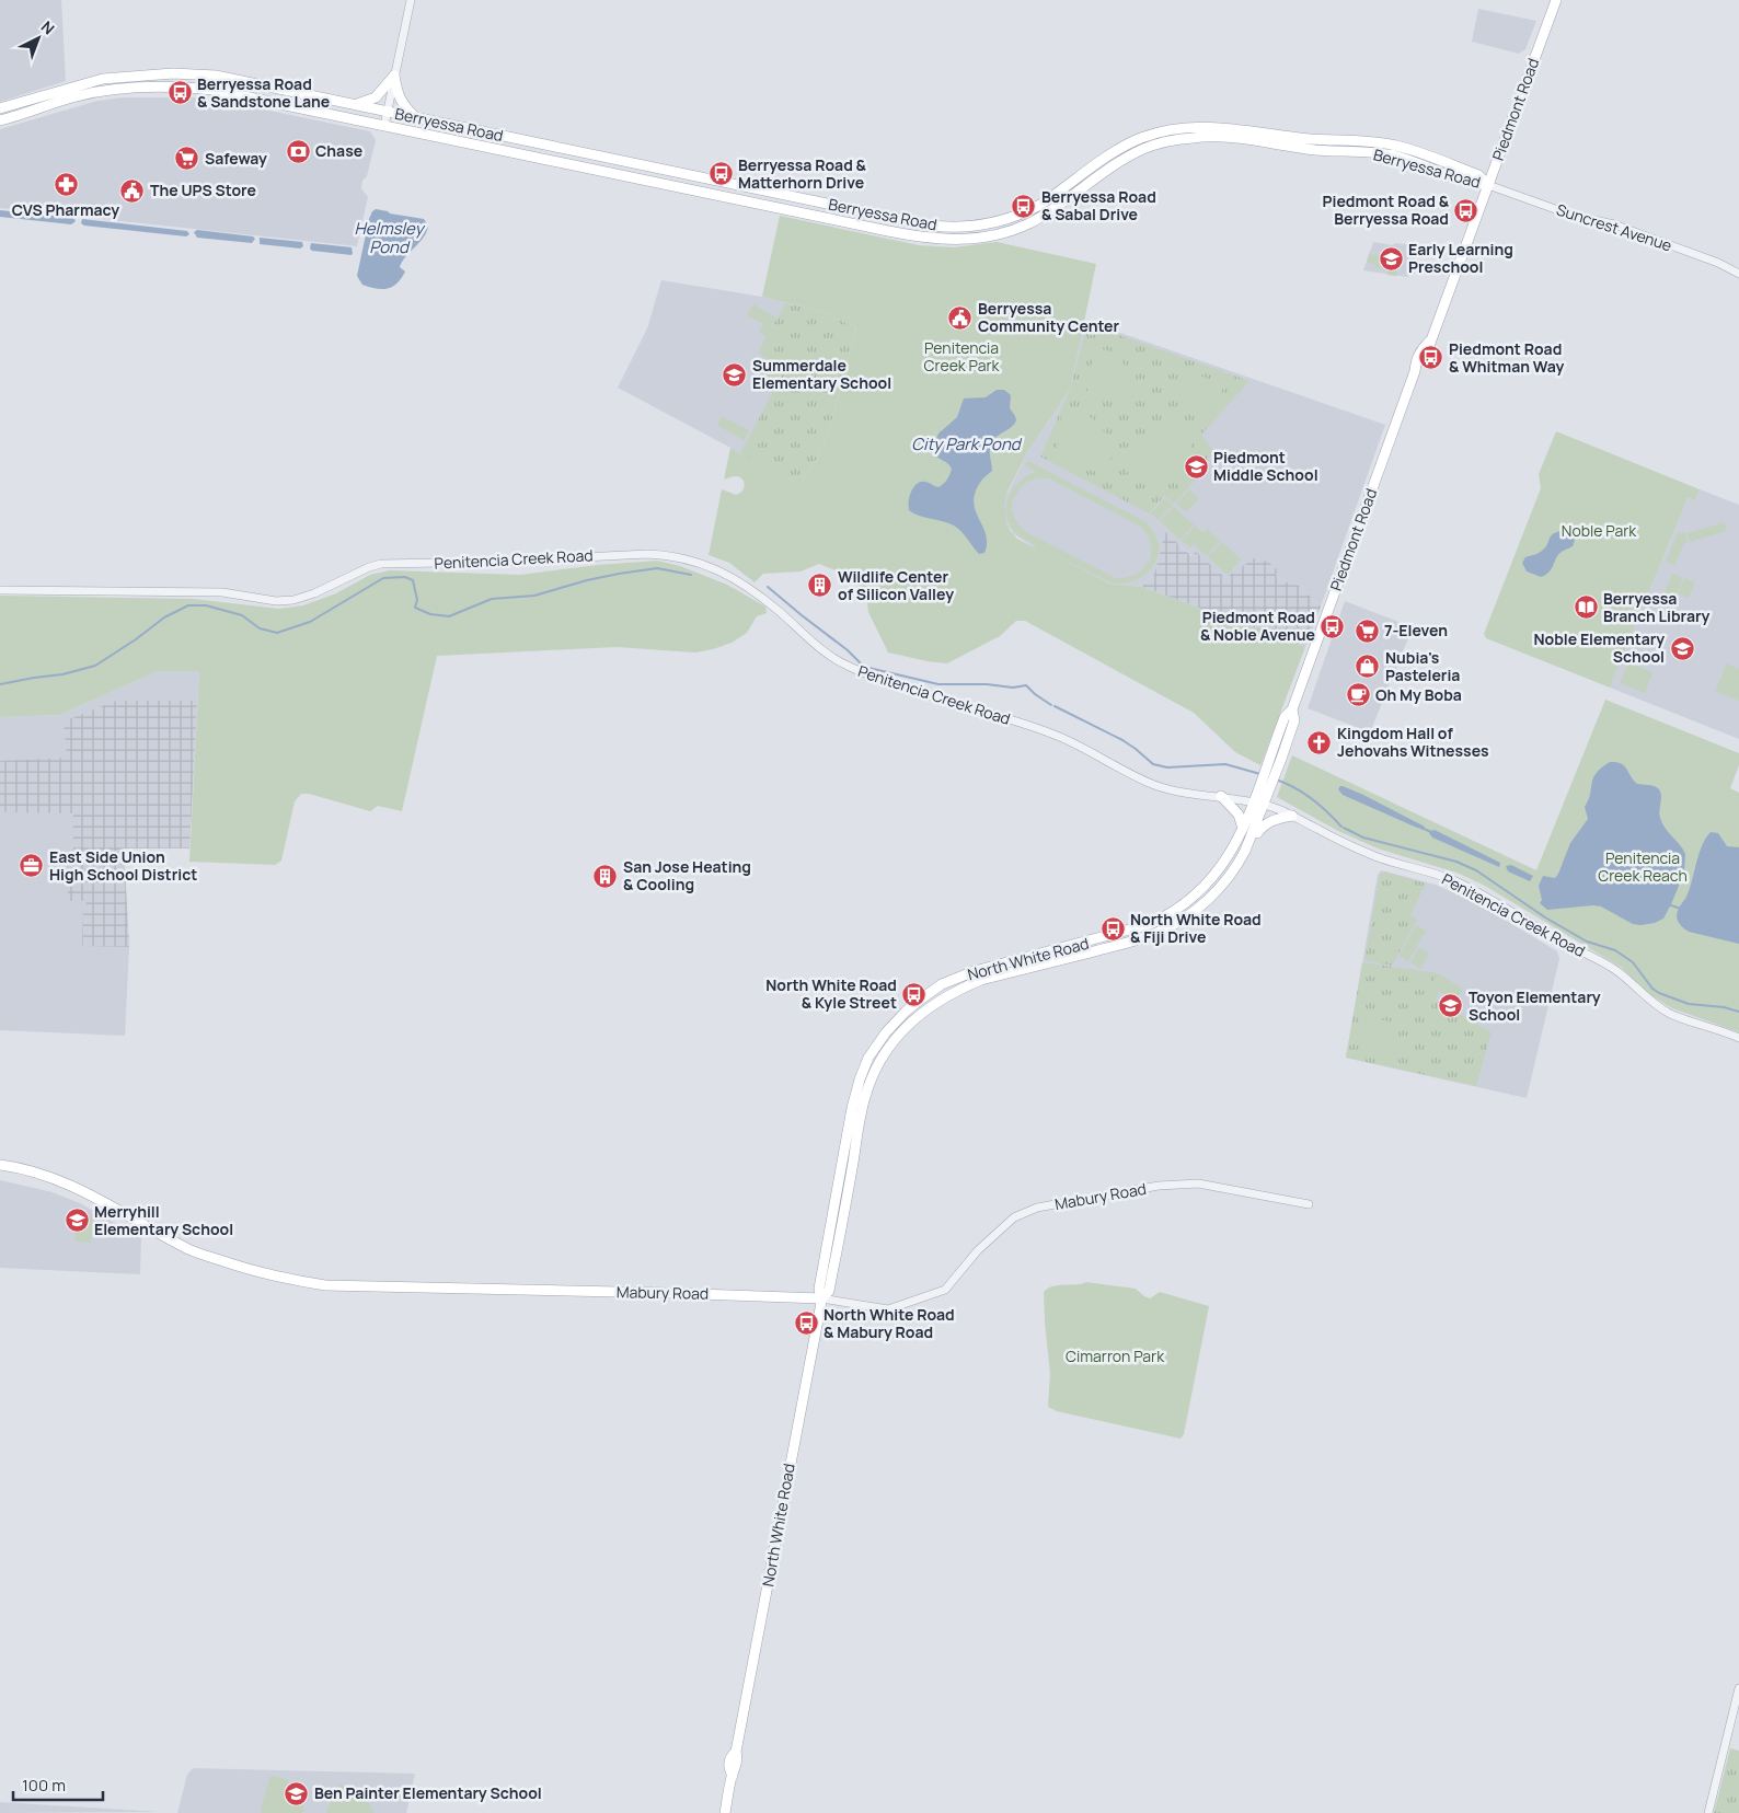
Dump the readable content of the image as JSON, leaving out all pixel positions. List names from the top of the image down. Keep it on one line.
{"streets":{"main road":["Piedmont Road","Berryessa Road","North White Road","Mabury Road"],"street":["Suncrest Avenue","Penitencia Creek Road"]},"crossings":[["Piedmont Road","Berryessa Road"],["Piedmont Road","Suncrest Avenue"],["Piedmont Road","North White Road"],["Berryessa Road","Suncrest Avenue"],["Penitencia Creek Road","North White Road"],["North White Road","Mabury Road"]],"water":["Helmsley Pond","City Park Pond"],"parks":["Penitencia Creek Park","Noble Park","Penitencia Creek Reach","Cimarron Park"],"places":{"bus stop":["Berryessa Road & Sandstone Lane","Berryessa Road & Matterhorn Drive","Berryessa Road & Sabal Drive","Piedmont Road & Berryessa Road","Piedmont Road & Whitman Way","Piedmont Road & Noble Avenue","North White Road & Fiji Drive","North White Road & Kyle Street","North White Road & Mabury Road"],"bank":["Chase"],"supermarket":["Safeway","7-Eleven"],"pharmacy":["CVS Pharmacy"],"public building":["The UPS Store","Berryessa Community Center"],"school or university":["Early Learning Preschool","Summerdale Elementary School","Piedmont Middle School","Noble Elementary School","Toyon Elementary School","Merryhill Elementary School","Ben Painter Elementary School"],"building":["Wildlife Center of Silicon Valley","San Jose Heating & Cooling"],"library":["Berryessa Branch Library"],"shop":["Nubia's Pasteleria"],"cafe":["Oh My Boba"],"church":["Kingdom Hall of Jehovahs Witnesses"],"office":["East Side Union High School District"]},"scale_bar":"100 m","north":"top right"}
